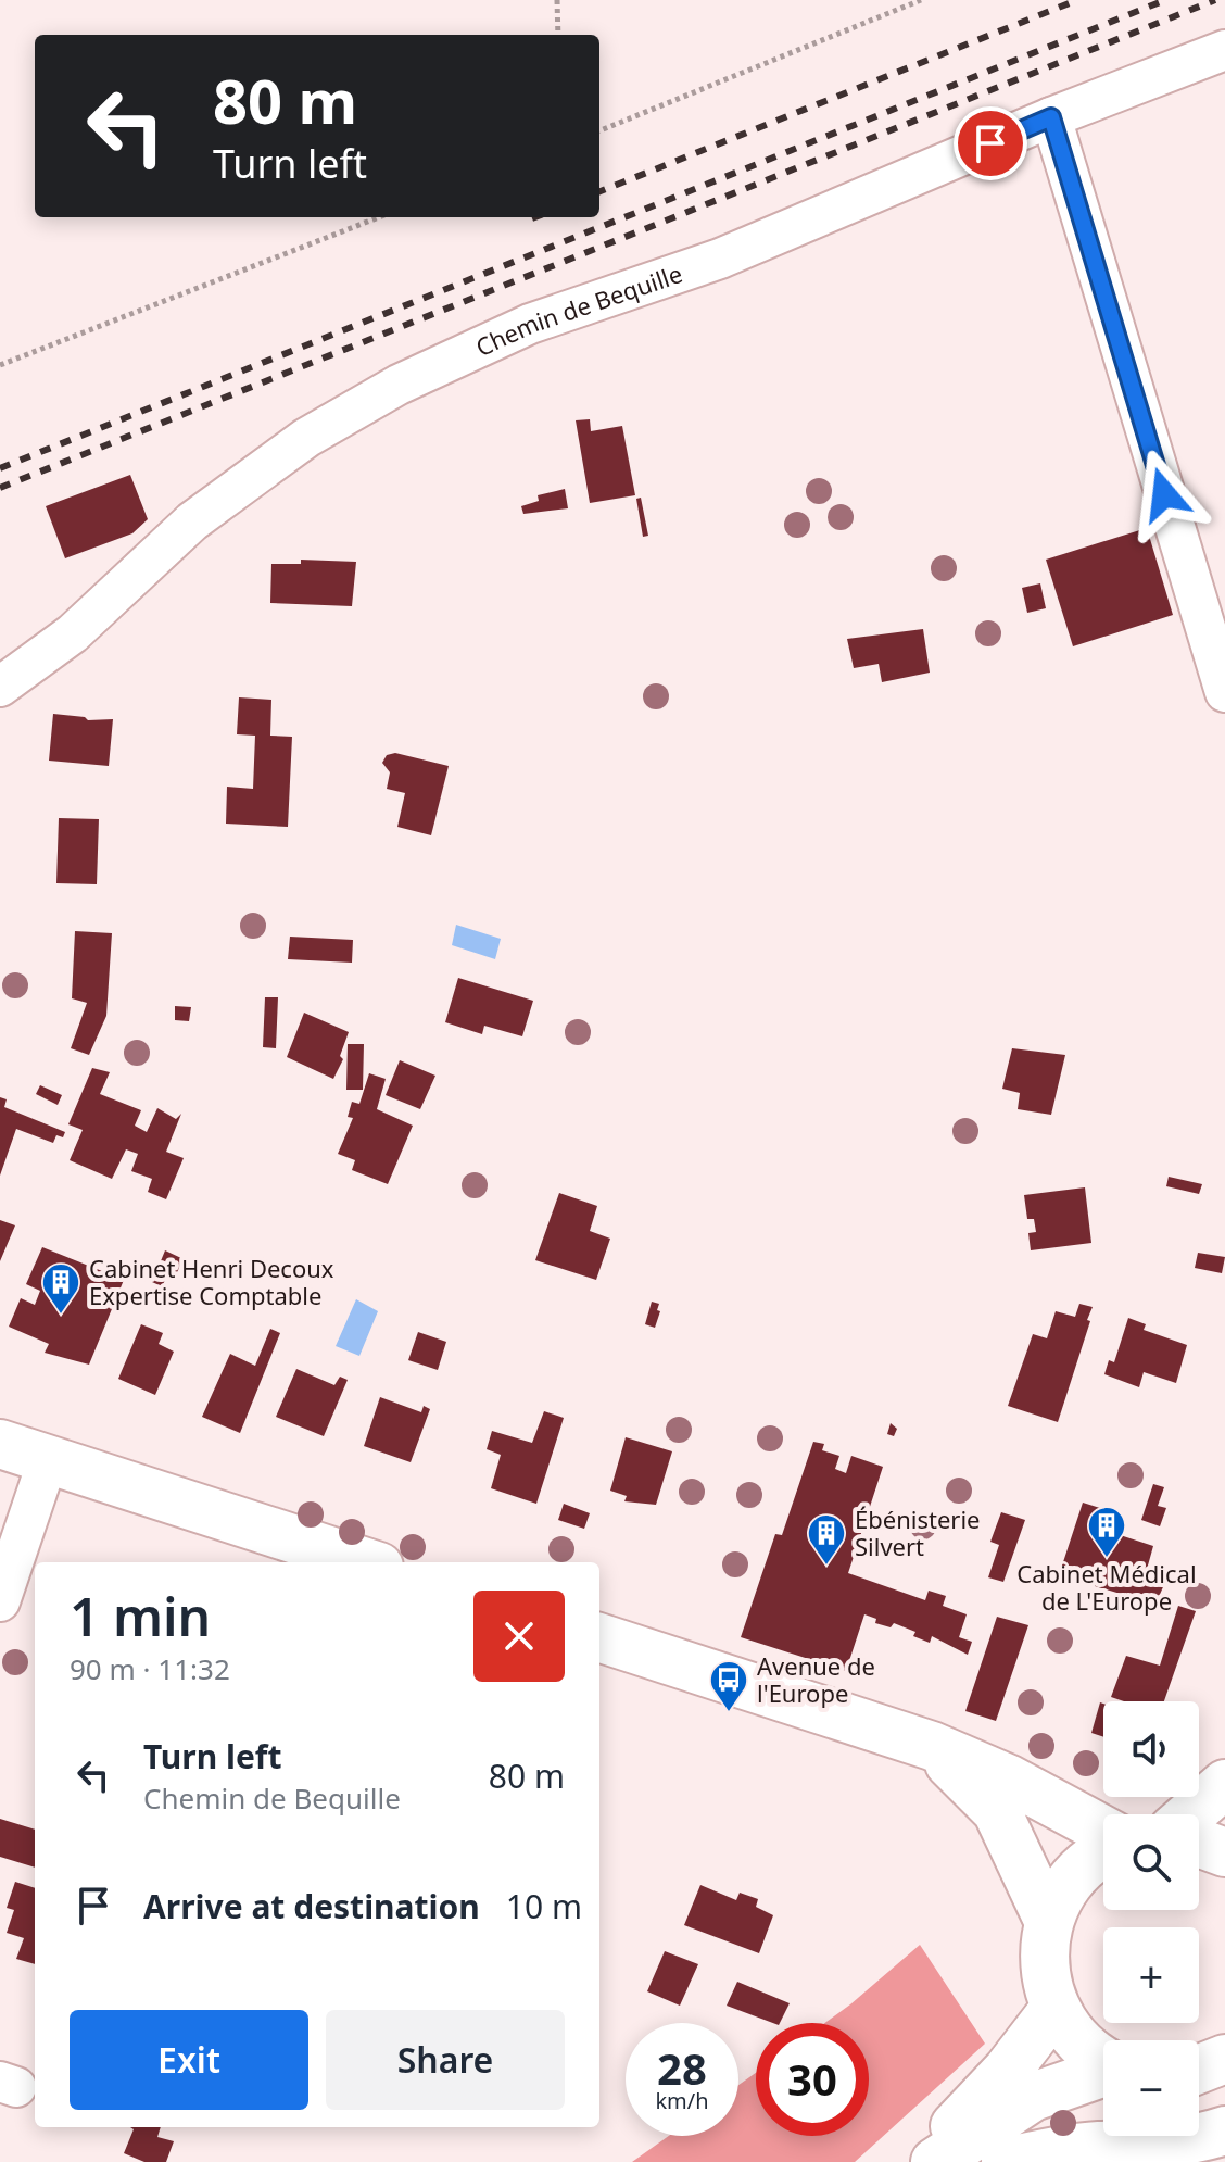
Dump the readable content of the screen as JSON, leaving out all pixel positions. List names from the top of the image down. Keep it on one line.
{"streets":{"street":["Chemin de Bequille"]},"places":{"building":["Cabinet Henri Decoux Expertise Comptable","Cabinet Médical de L'Europe","Ébénisterie Silvert"],"bus stop":["Avenue de l'Europe"]},"page":{"turn":["80 m","Turn left"],"heading":["1 min","90 m · 11:32"],"map_buttons":["+","−"],"list":[{"name":"Turn left","note":"Chemin de Bequille","value":"80 m"},{"name":"Arrive at destination","value":"10 m"}],"buttons":["Exit","Share"],"speed":"28 km/h","limit":"30"}}
